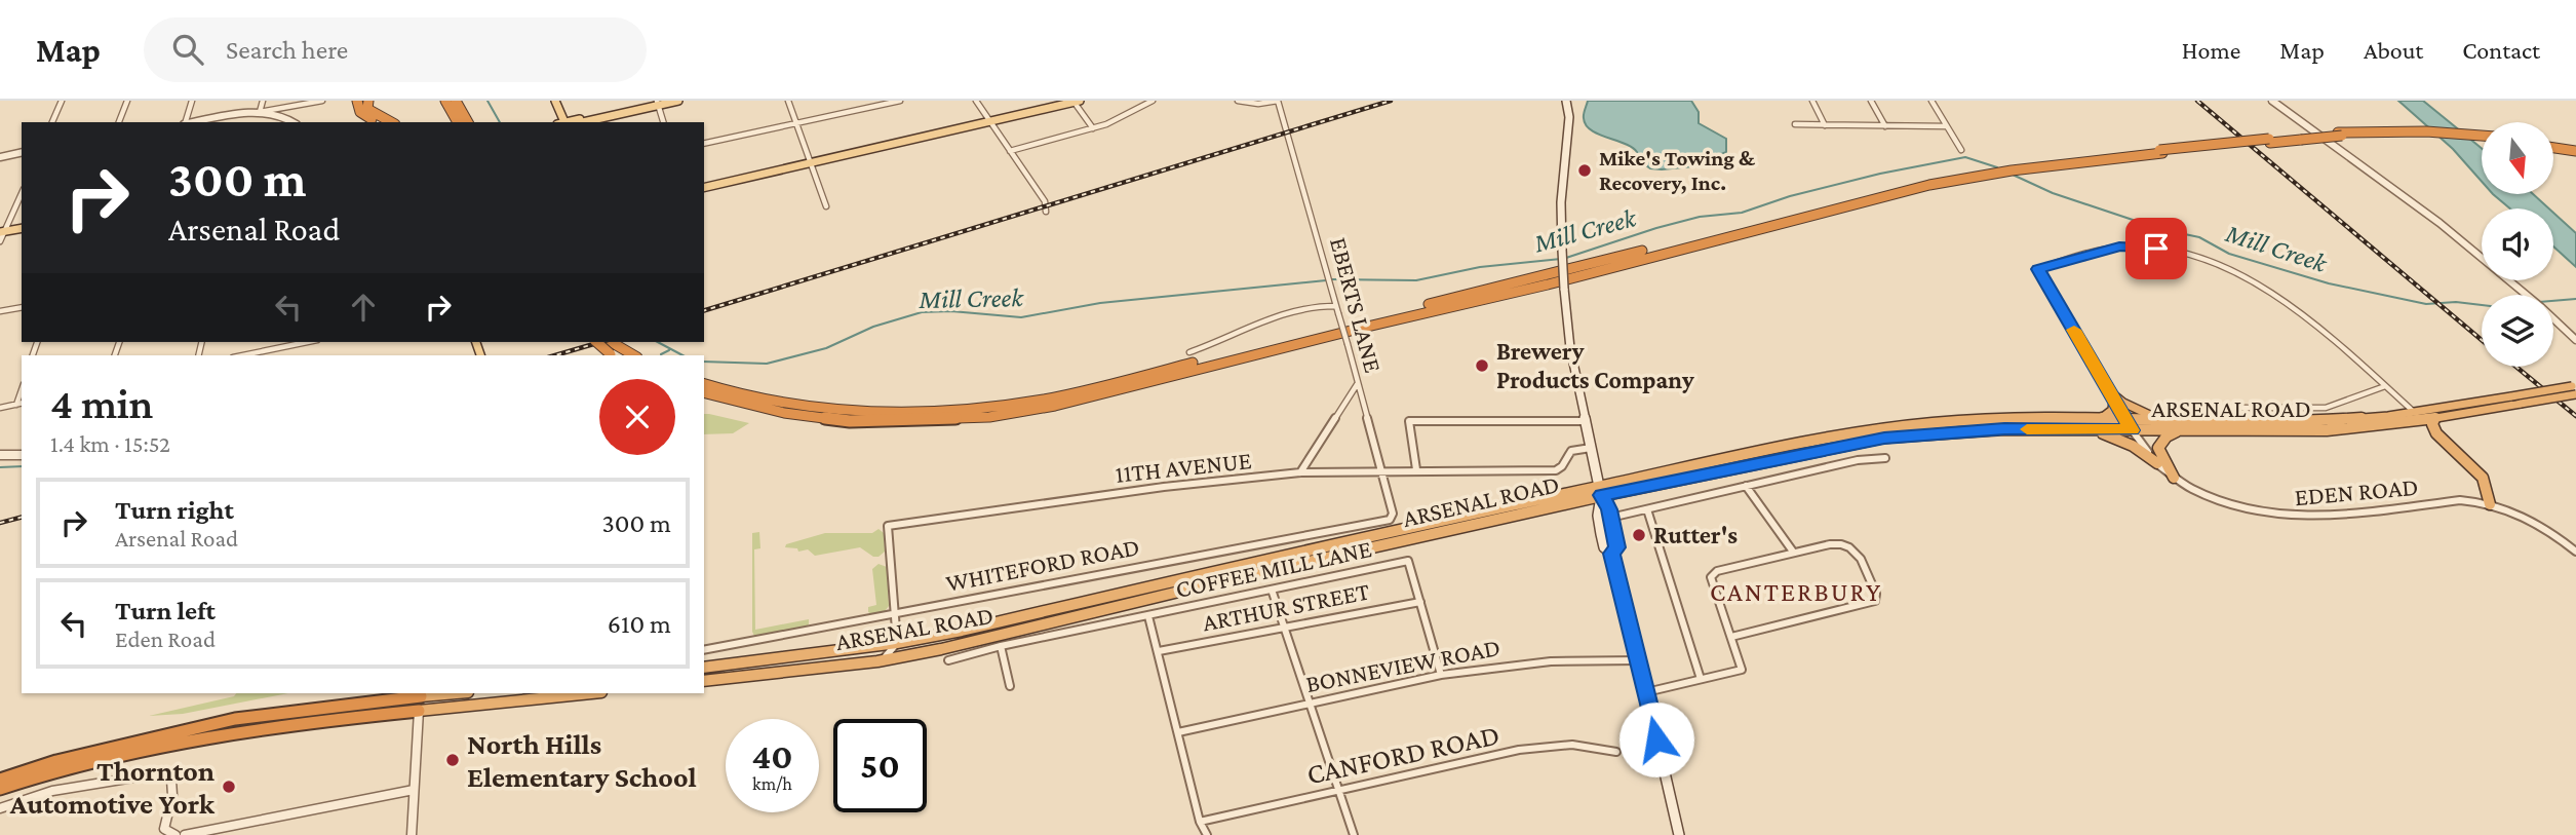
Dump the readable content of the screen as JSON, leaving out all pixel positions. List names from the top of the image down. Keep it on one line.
{"streets":{"highway":["ARSENAL ROAD"],"street":["EBERTS LANE","11TH AVENUE","EDEN ROAD","WHITEFORD ROAD","COFFEE MILL LANE","ARTHUR STREET","BONNEVIEW ROAD","CANFORD ROAD"]},"crossings":[["EBERTS LANE","11TH AVENUE"],["EBERTS LANE","WHITEFORD ROAD"],["ARSENAL ROAD","11TH AVENUE"],["ARSENAL ROAD","EDEN ROAD"],["11TH AVENUE","WHITEFORD ROAD"],["COFFEE MILL LANE","ARTHUR STREET"]],"districts":["CANTERBURY"],"water":["Mill Creek"],"places":["Mike's Towing & Recovery, Inc.","Brewery Products Company","Rutter's","North Hills Elementary School","Thornton Automotive York"],"north":"bottom","page":{"header":"Map","search":"Search here","nav":["Home","Map","About","Contact"],"turn":["300 m","Arsenal Road"],"heading":["4 min","1.4 km · 15:52"],"list":[{"name":"Turn right","note":"Arsenal Road","value":"300 m"},{"name":"Turn left","note":"Eden Road","value":"610 m"}],"speed":"40 km/h","limit":"50"}}
